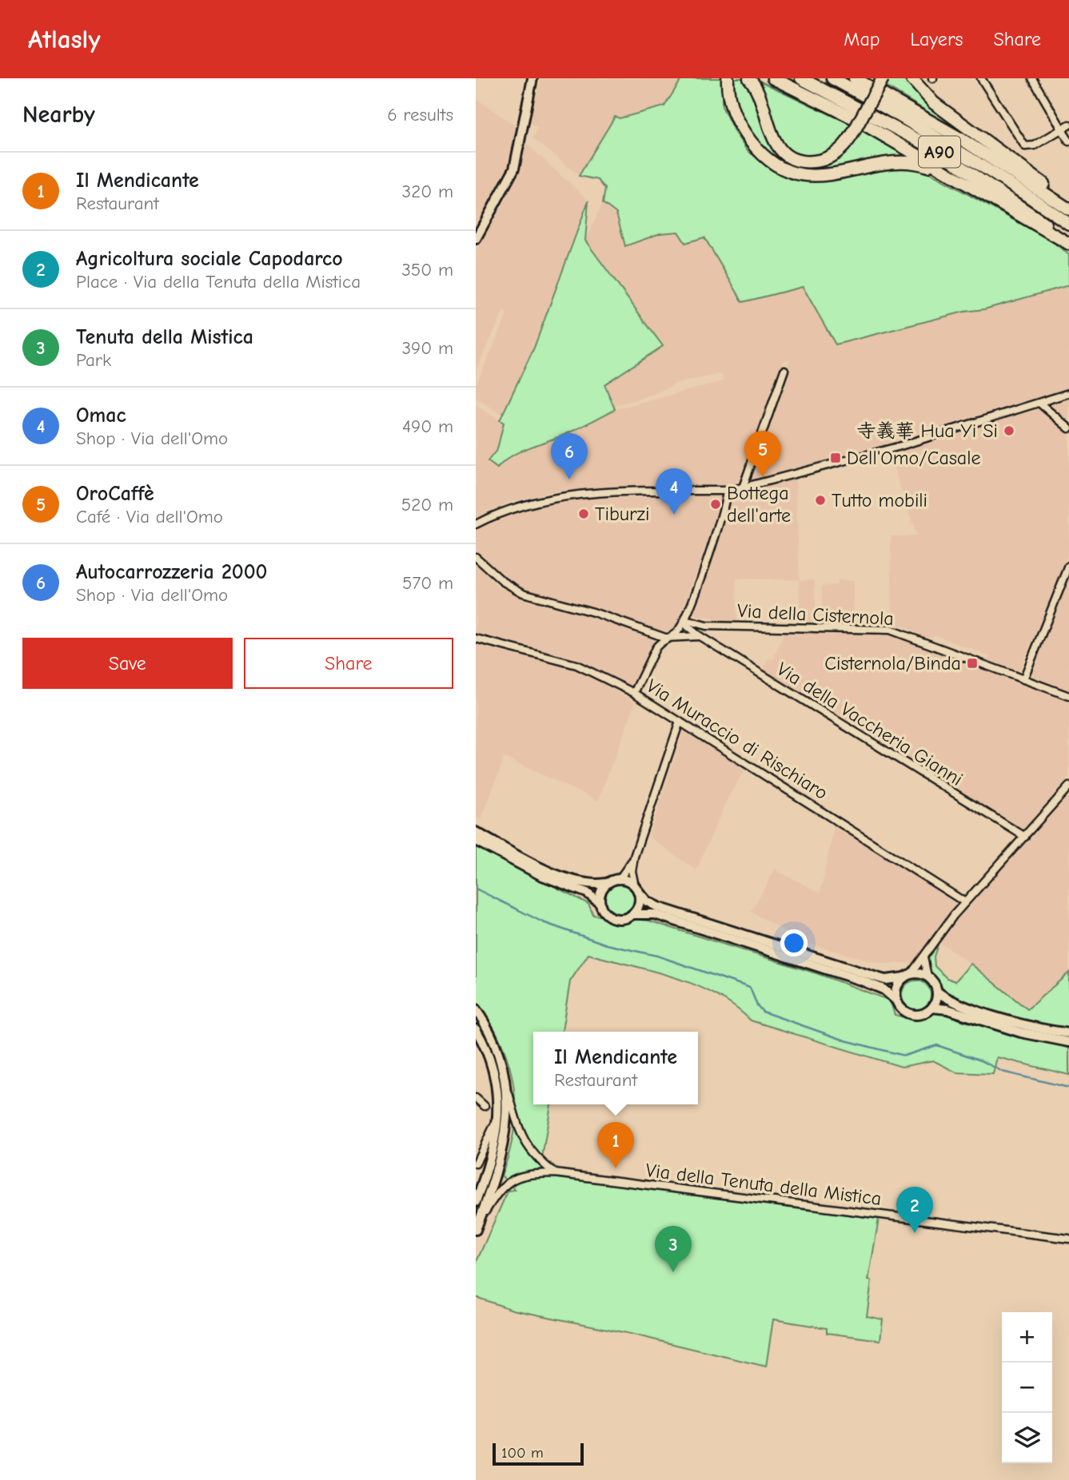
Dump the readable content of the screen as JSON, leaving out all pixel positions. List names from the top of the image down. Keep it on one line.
{"streets":{"highway":["A90"],"street":["Via della Cisternola","Via della Vaccheria Gianni","Via Muraccio di Rischiaro","Via della Tenuta della Mistica"]},"crossings":[["Via della Cisternola","Via della Vaccheria Gianni"]],"places":{"other":["寺義華 Hua Yi Si","Tutto mobili","Bottega dell'arte","Tiburzi"],"transit":["Dell'Omo/Casale","Cisternola/Binda"]},"scale_bar":"100 m","page":{"header":"Atlasly","nav":["Map","Layers","Share"],"heading":["Nearby","6 results"],"list":[{"mark":"1","name":"Il Mendicante","note":"Restaurant","value":"320 m"},{"mark":"2","name":"Agricoltura sociale Capodarco","note":"Place · Via della Tenuta della Mistica","value":"350 m"},{"mark":"3","name":"Tenuta della Mistica","note":"Park","value":"390 m"},{"mark":"4","name":"Omac","note":"Shop · Via dell'Omo","value":"490 m"},{"mark":"5","name":"OroCaffè","note":"Café · Via dell'Omo","value":"520 m"},{"mark":"6","name":"Autocarrozzeria 2000","note":"Shop · Via dell'Omo","value":"570 m"}],"pins":["5","6","4","1","2","3"],"buttons":["Save","Share"],"popup":["Il Mendicante","Restaurant"],"map_buttons":["+","−"],"scale":"100 m"}}
